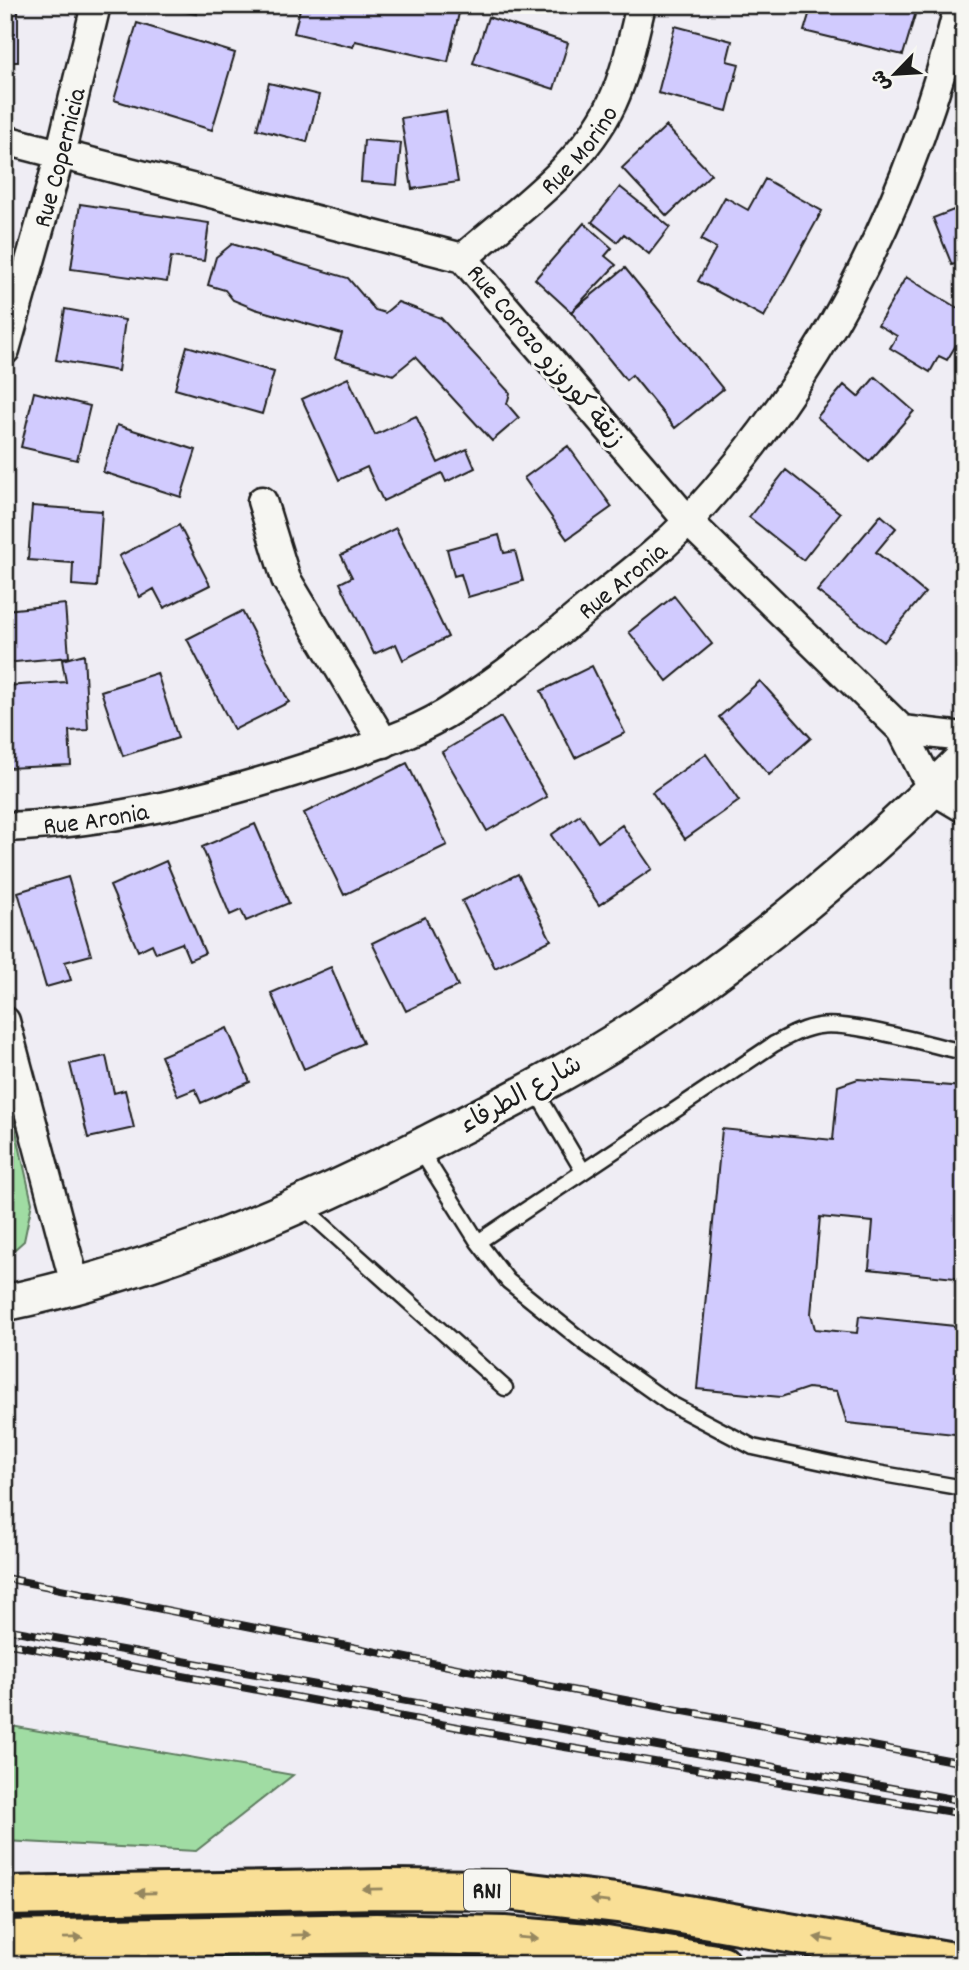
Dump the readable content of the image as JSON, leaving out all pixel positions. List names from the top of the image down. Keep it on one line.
{"streets":{"highway":["RN1"],"street":["Rue Morino","Rue Copernicia","Rue Corozo زنقة كوروزو","Rue Aronia","شارع الطرفاء"]},"crossings":[["Rue Morino","Rue Corozo زنقة كوروزو"],["Rue Copernicia","Rue Corozo زنقة كوروزو"],["Rue Corozo زنقة كوروزو","Rue Aronia"],["Rue Corozo زنقة كوروزو","شارع الطرفاء"]],"north":"bottom left"}
